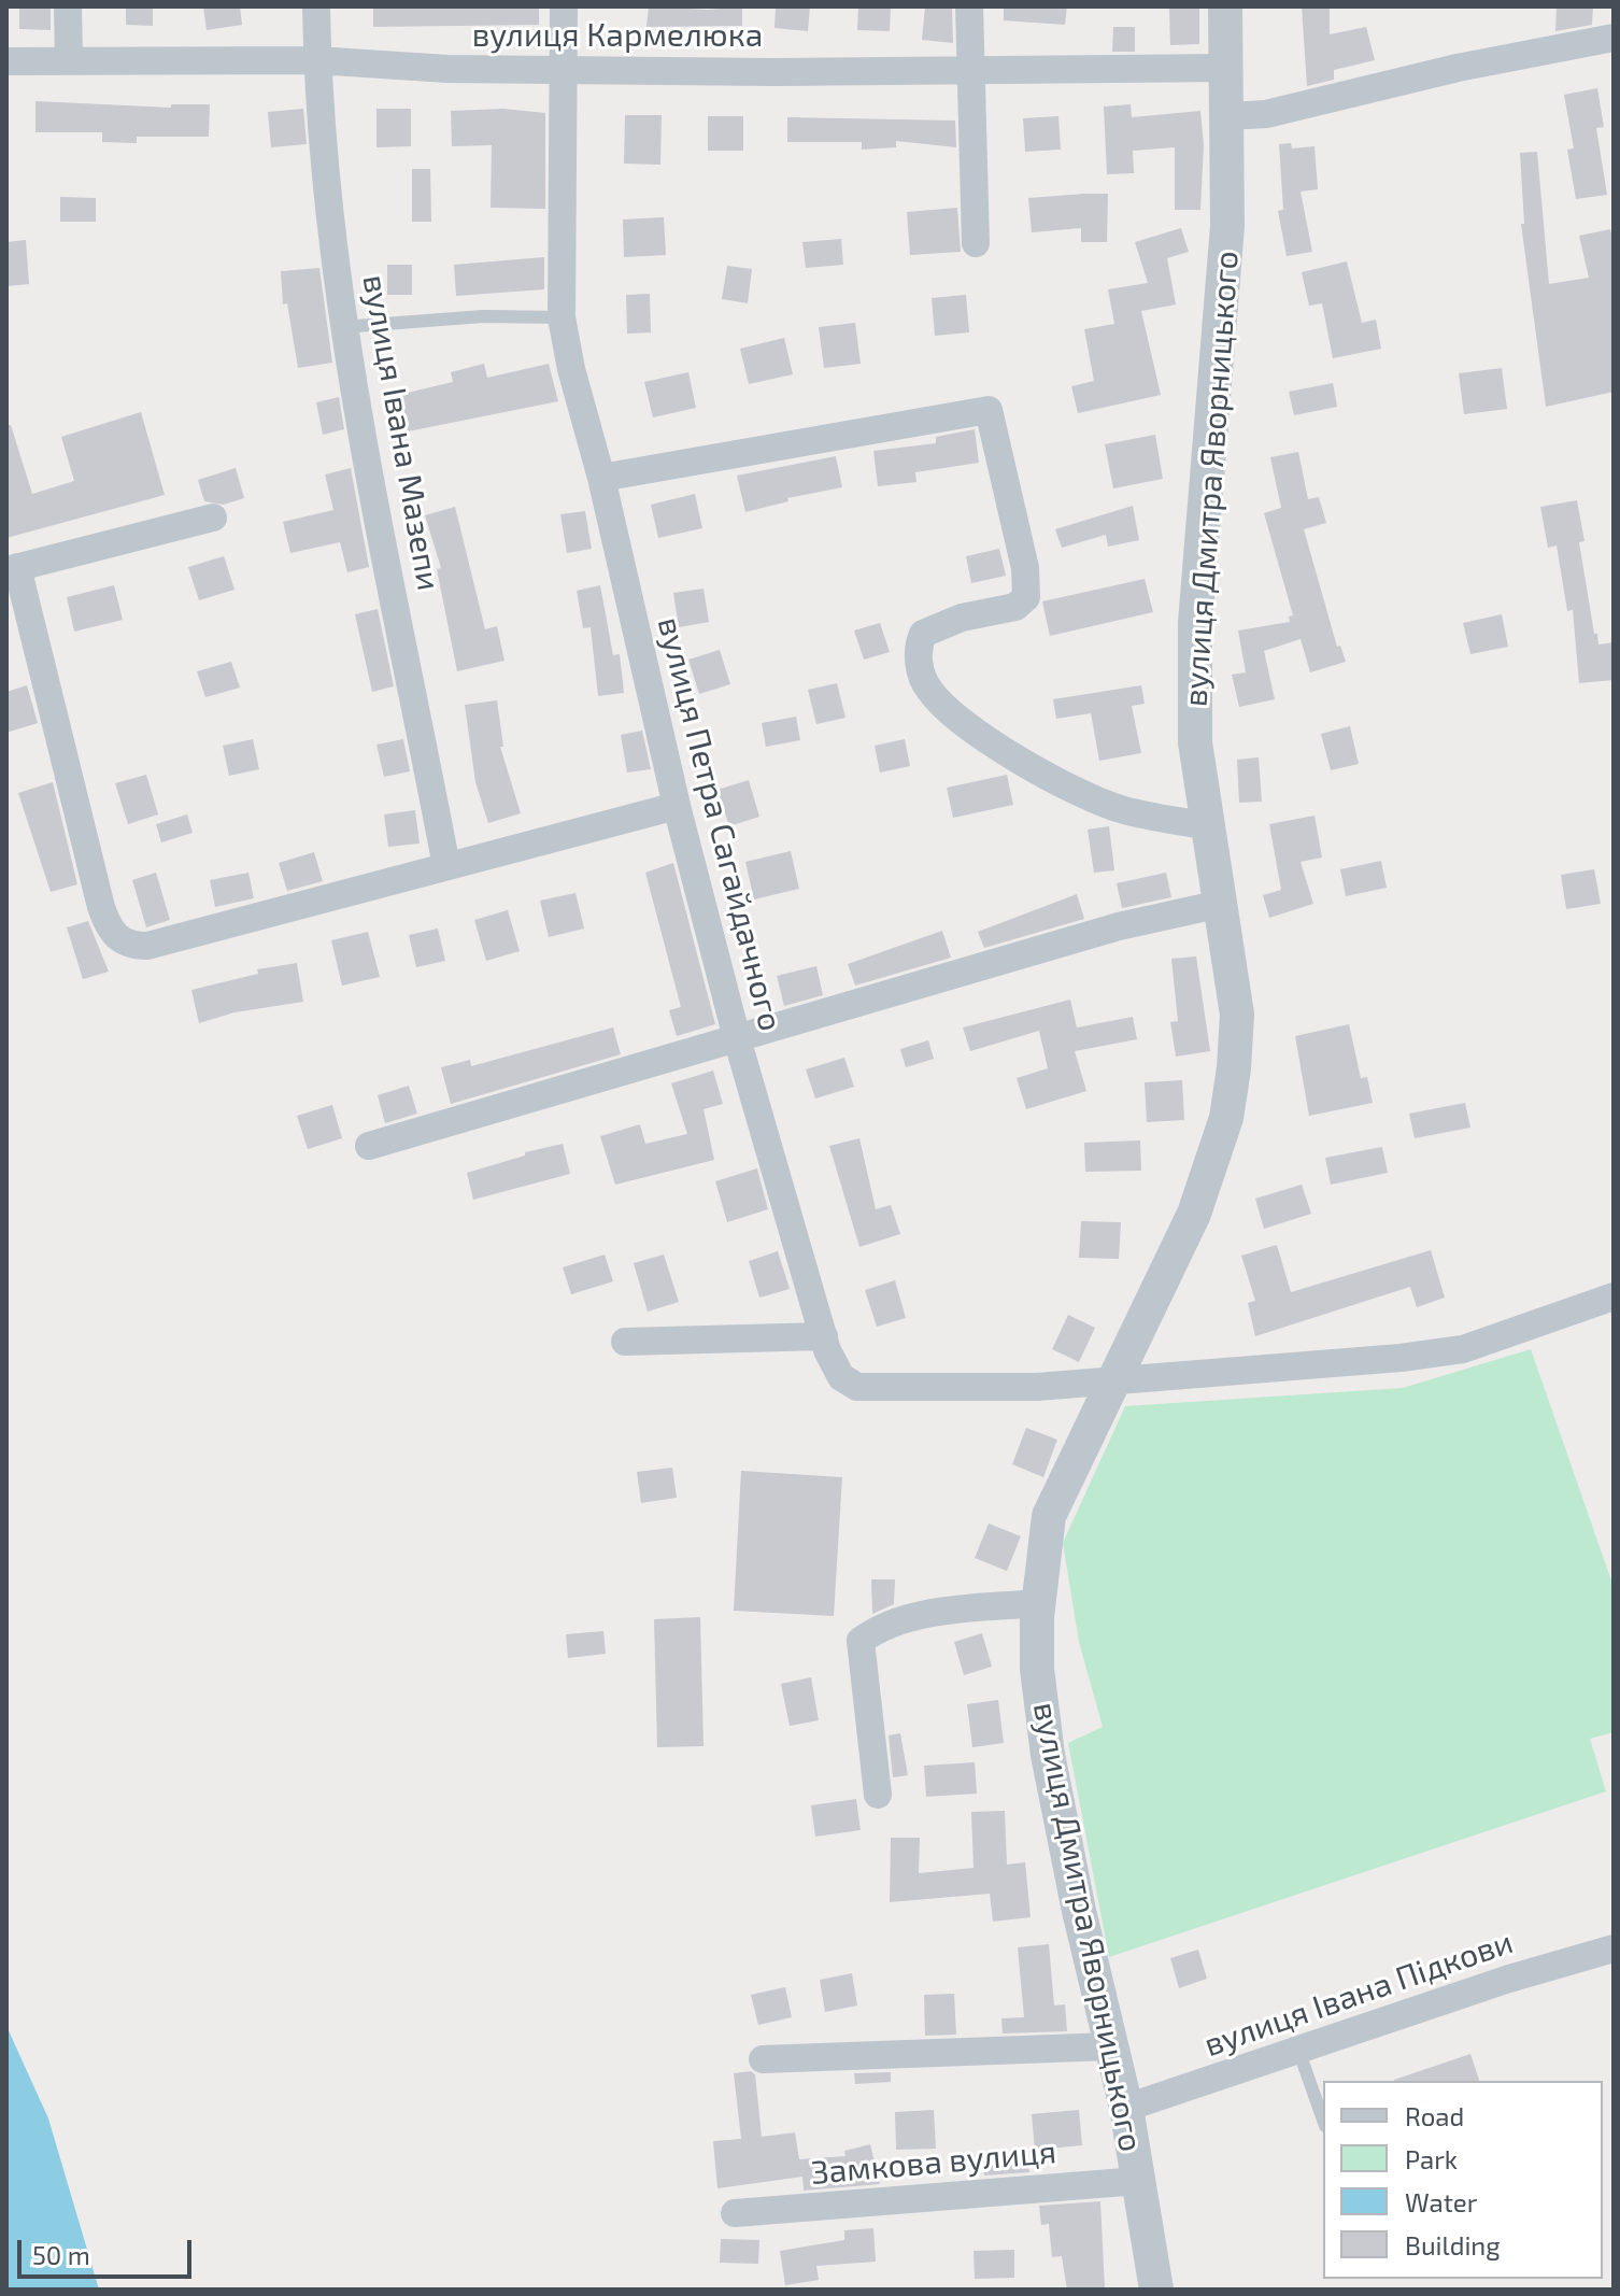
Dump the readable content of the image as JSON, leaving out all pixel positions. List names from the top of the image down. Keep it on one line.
{"streets":{"street":["вулиця Кармелюка","вулиця Івана Мазепи","вулиця Дмитра Яворницького","вулиця Петра Сагайдачного","вулиця Івана Підкови","Замкова вулиця"]},"crossings":[["вулиця Кармелюка","вулиця Івана Мазепи"],["вулиця Кармелюка","вулиця Дмитра Яворницького"],["вулиця Кармелюка","вулиця Петра Сагайдачного"],["вулиця Дмитра Яворницького","вулиця Петра Сагайдачного"],["вулиця Дмитра Яворницького","вулиця Івана Підкови"],["вулиця Дмитра Яворницького","Замкова вулиця"]],"legend":["Road","Park","Water","Building"],"scale_bar":"50 m"}
